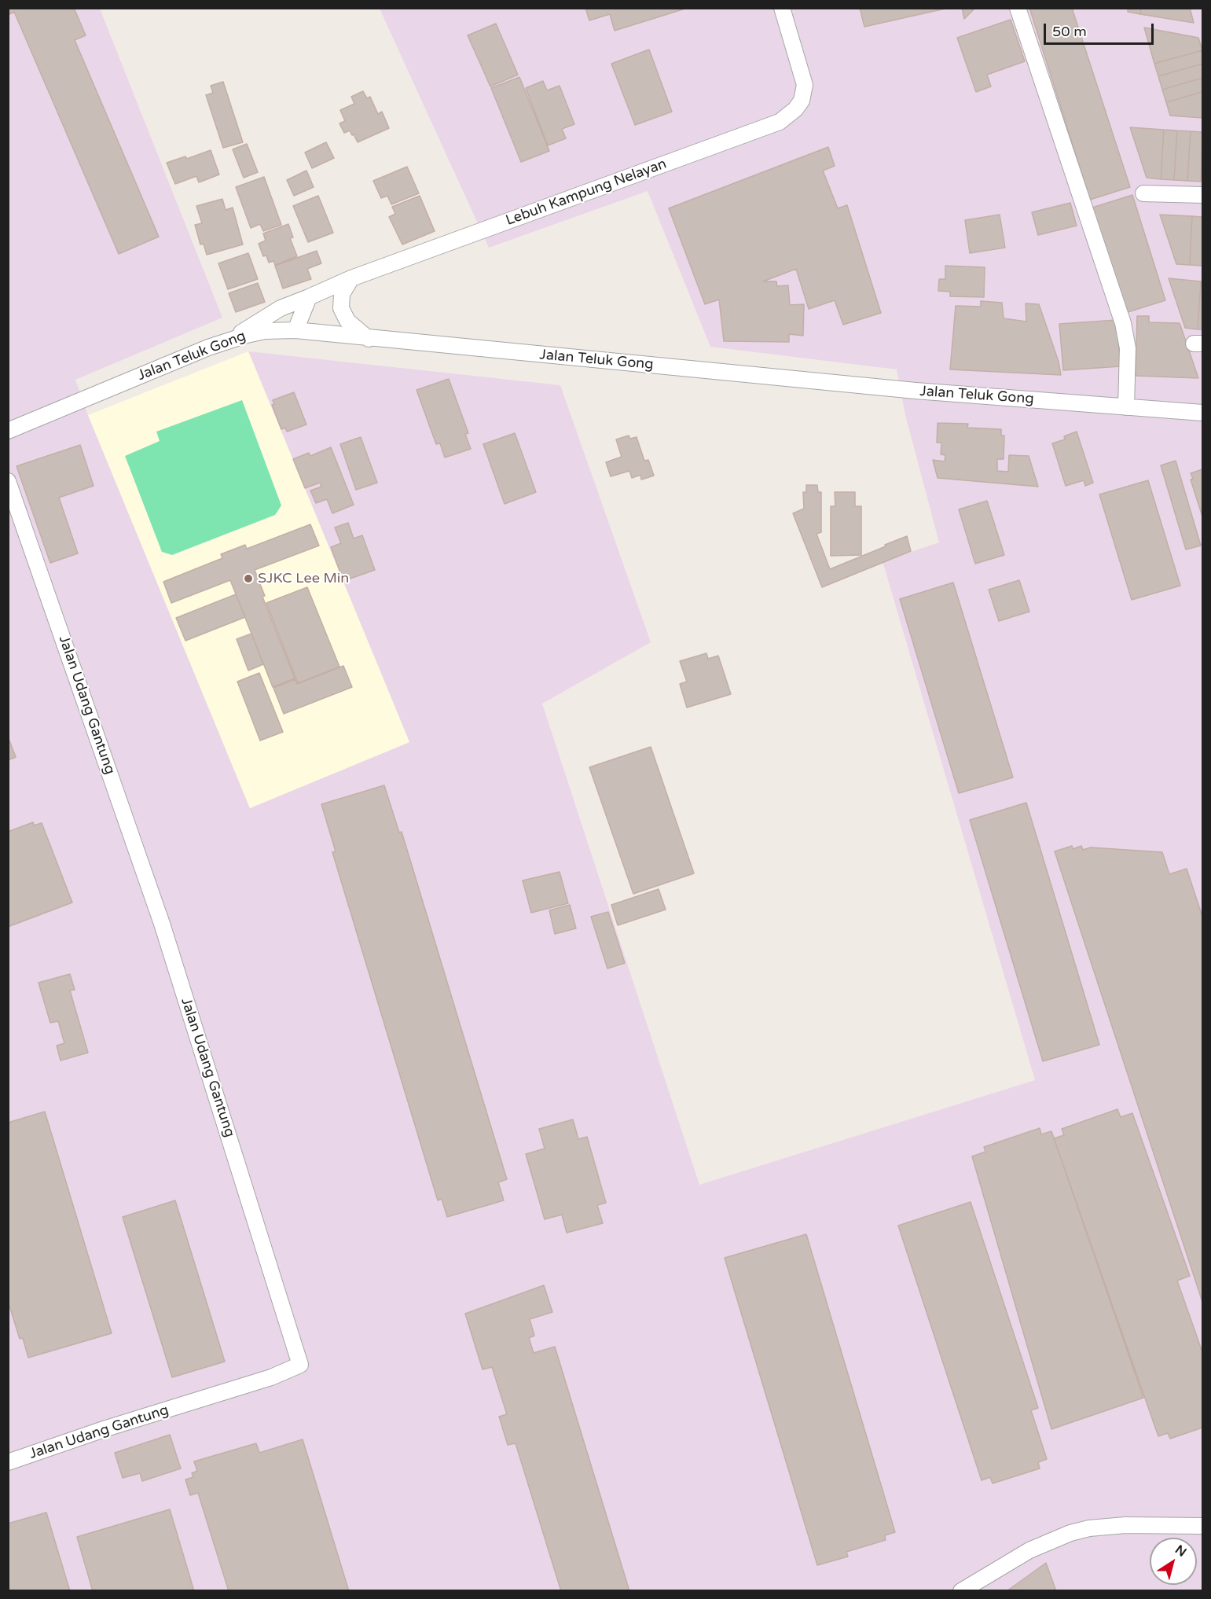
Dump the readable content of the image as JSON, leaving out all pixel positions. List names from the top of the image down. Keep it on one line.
{"streets":{"street":["Lebuh Kampung Nelayan","Jalan Teluk Gong","Jalan Udang Gantung"]},"crossings":[["Lebuh Kampung Nelayan","Jalan Teluk Gong"]],"places":["SJKC Lee Min"],"scale_bar":"50 m","north":"top right"}
